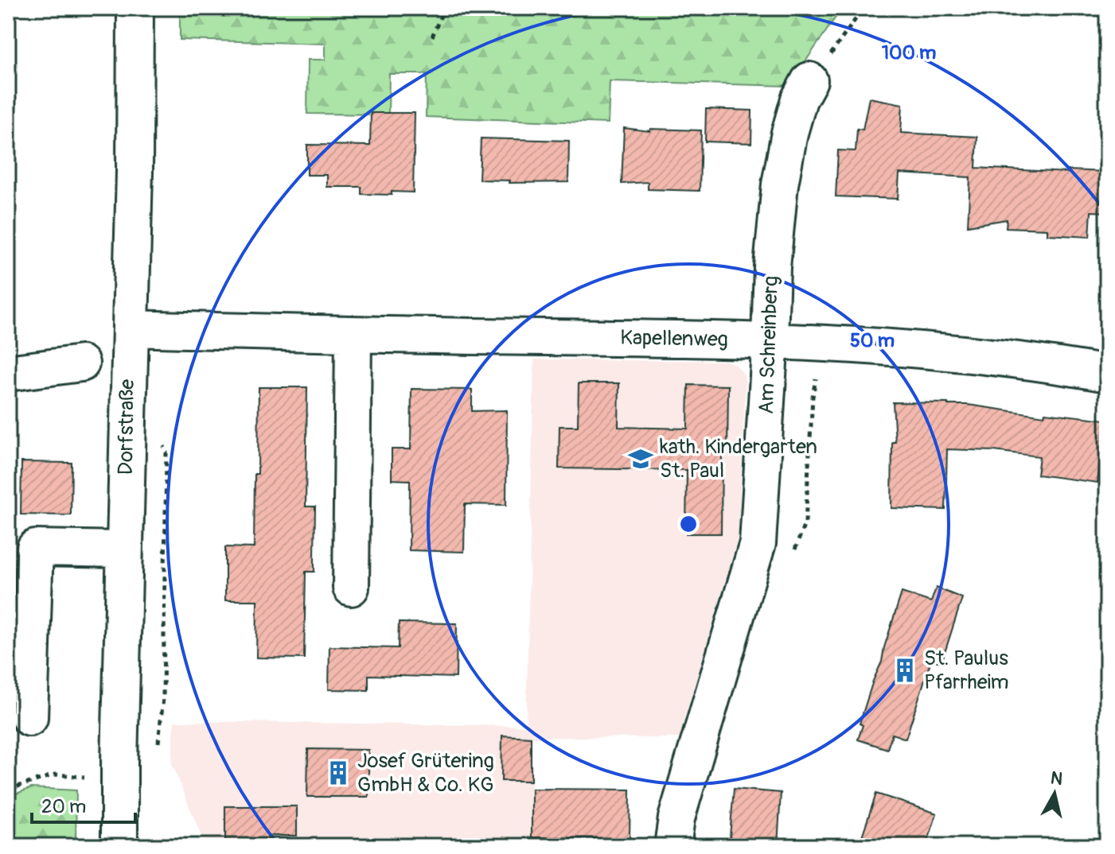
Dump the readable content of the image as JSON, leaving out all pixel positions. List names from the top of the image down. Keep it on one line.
{"streets":{"street":["Kapellenweg","Am Schreinberg","Dorfstraße"]},"crossings":[["Kapellenweg","Am Schreinberg"],["Kapellenweg","Dorfstraße"]],"places":{"school or university":["kath. Kindergarten St. Paul"],"building":["St. Paulus Pfarrheim","Josef Grütering GmbH & Co. KG"]},"scale_bar":"20 m","north":"top","rings":["100 m","50 m"]}
